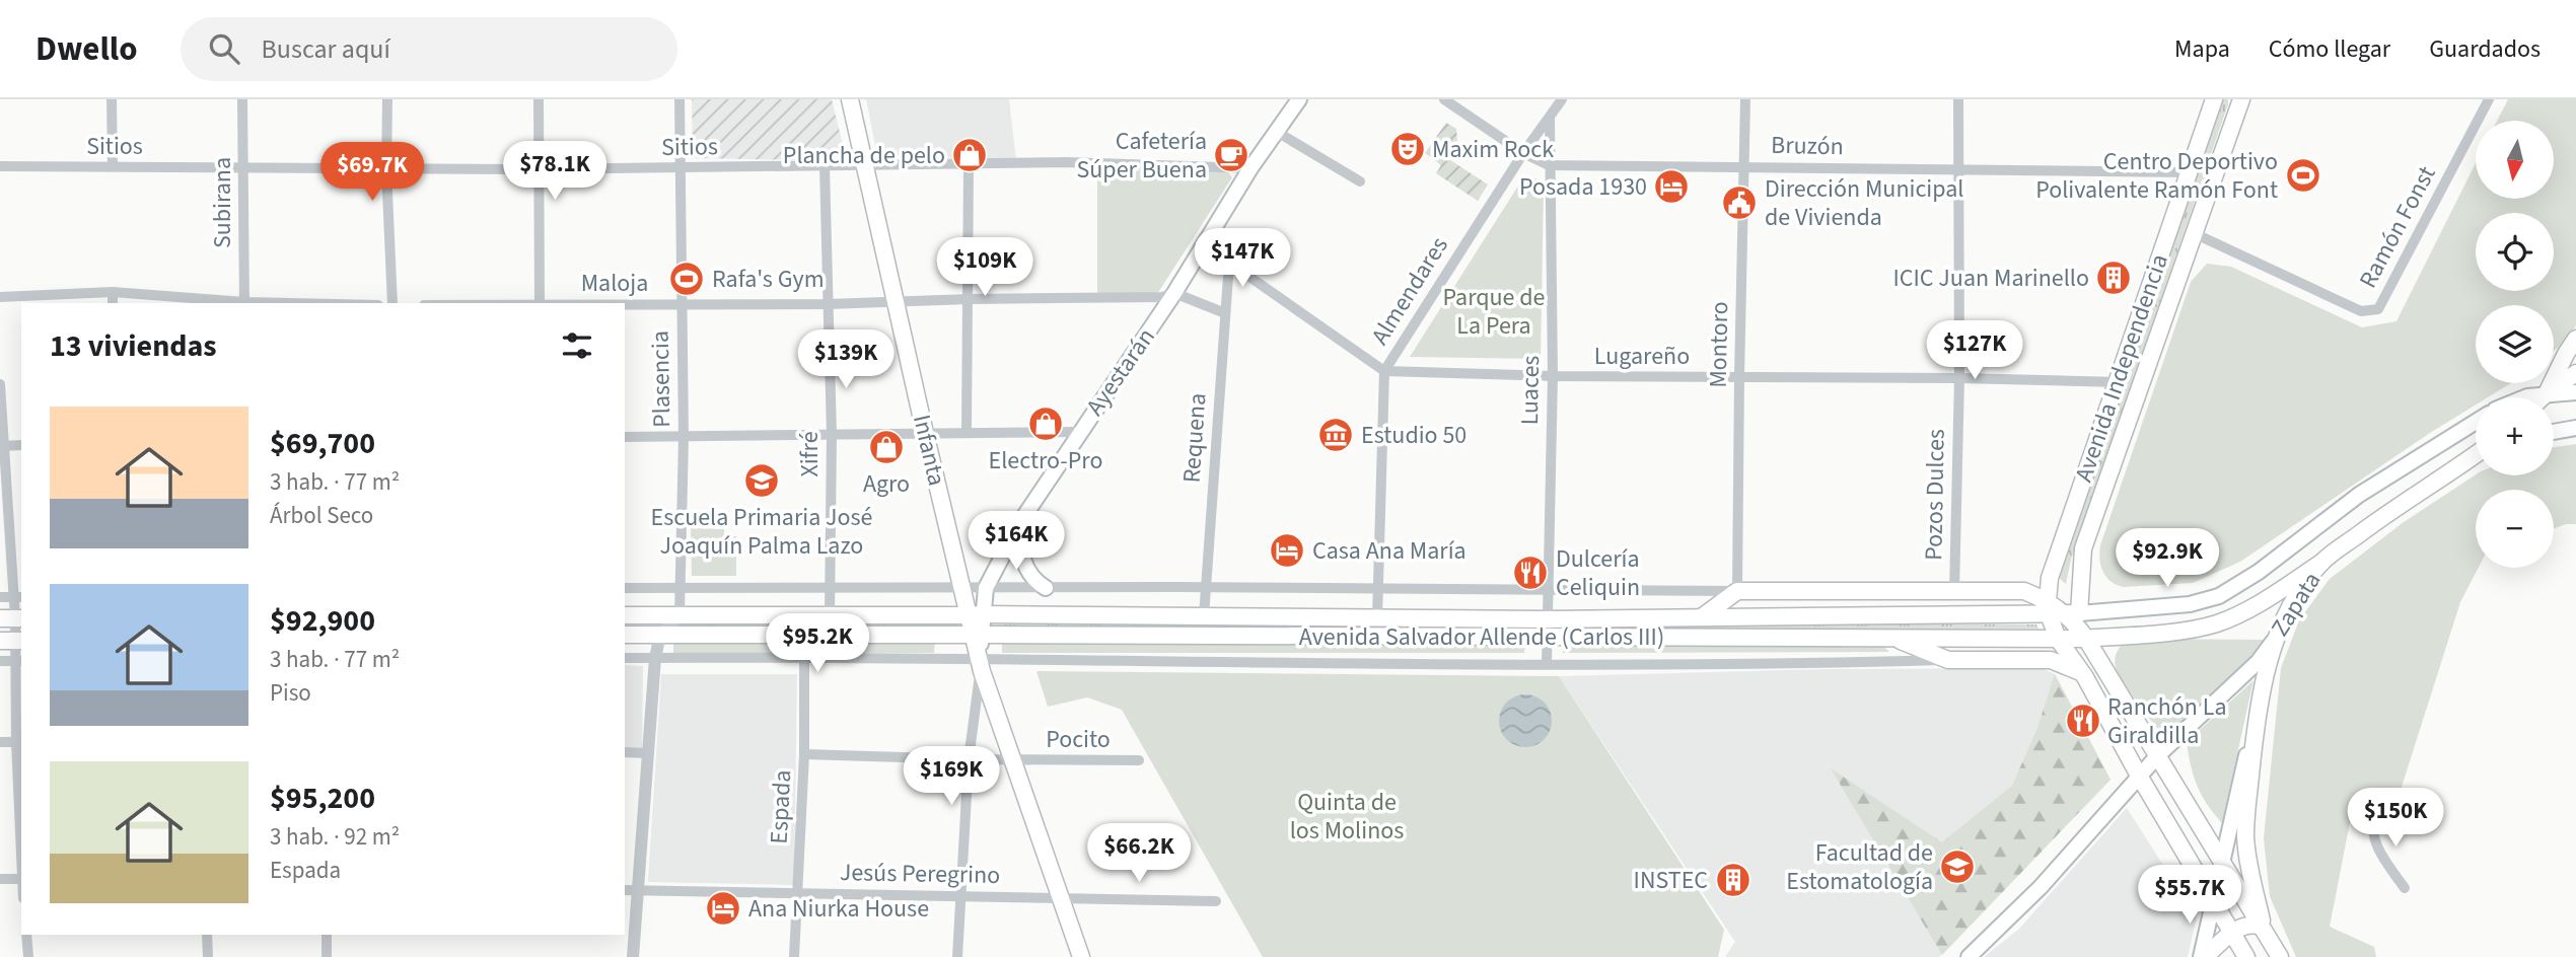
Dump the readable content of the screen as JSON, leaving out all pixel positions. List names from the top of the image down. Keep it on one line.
{"streets":{"main road":["Avenida Independencia","Ayestarán","Infanta","Zapata","Avenida Salvador Allende (Carlos III)"],"street":["Sitios","Bruzón","Subirana","Ramón Fonst","Maloja","Almendares","Montoro","Lugareño","Plasencia","Luaces","Requena","Xifré","Pozos Dulces","Pocito","Espada","Jesús Peregrino"]},"crossings":[["Sitios","Subirana"],["Sitios","Ayestarán"],["Sitios","Plasencia"],["Sitios","Infanta"],["Sitios","Xifré"],["Bruzón","Almendares"],["Bruzón","Montoro"],["Bruzón","Avenida Independencia"],["Bruzón","Luaces"],["Bruzón","Pozos Dulces"],["Ramón Fonst","Avenida Independencia"],["Maloja","Ayestarán"],["Maloja","Plasencia"],["Maloja","Requena"],["Maloja","Infanta"],["Maloja","Xifré"],["Almendares","Lugareño"],["Almendares","Luaces"],["Almendares","Avenida Salvador Allende (Carlos III)"],["Montoro","Lugareño"],["Montoro","Avenida Salvador Allende (Carlos III)"],["Lugareño","Avenida Independencia"],["Lugareño","Luaces"],["Lugareño","Pozos Dulces"],["Avenida Independencia","Avenida Salvador Allende (Carlos III)"],["Ayestarán","Infanta"],["Ayestarán","Avenida Salvador Allende (Carlos III)"],["Plasencia","Avenida Salvador Allende (Carlos III)"],["Luaces","Avenida Salvador Allende (Carlos III)"],["Requena","Avenida Salvador Allende (Carlos III)"],["Infanta","Avenida Salvador Allende (Carlos III)"],["Infanta","Pocito"],["Infanta","Jesús Peregrino"],["Xifré","Avenida Salvador Allende (Carlos III)"],["Zapata","Avenida Salvador Allende (Carlos III)"],["Avenida Salvador Allende (Carlos III)","Espada"],["Pocito","Espada"],["Espada","Jesús Peregrino"]],"parks":["Parque de La Pera","Quinta de los Molinos"],"places":{"theatre":["Maxim Rock"],"shop":["Plancha de pelo","Electro-Pro","Agro"],"cafe":["Cafetería Súper Buena"],"sports":["Centro Deportivo Polivalente Ramón Font","Rafa's Gym"],"hotel":["Posada 1930","Casa Ana María","Ana Niurka House"],"public building":["Dirección Municipal de Vivienda"],"building":["ICIC Juan Marinello","INSTEC"],"museum":["Estudio 50"],"school or university":["Escuela Primaria José Joaquín Palma Lazo","Facultad de Estomatología"],"restaurant":["Dulcería Celiquin","Ranchón La Giraldilla"]},"north":"bottom","page":{"header":"Dwello","search":"Buscar aquí","nav":["Mapa","Cómo llegar","Guardados"],"map_buttons":["+","−"],"price":["$78.1K","$69.7K","$147K","$109K","$127K","$139K","$164K","$92.9K","$95.2K","$169K","$150K","$66.2K","$55.7K"],"heading":"13 viviendas","list":[{"name":"$69,700","note":"3 hab. · 77 m² · Árbol Seco"},{"name":"$92,900","note":"3 hab. · 77 m² · Piso"},{"name":"$95,200","note":"3 hab. · 92 m² · Espada"}]}}
